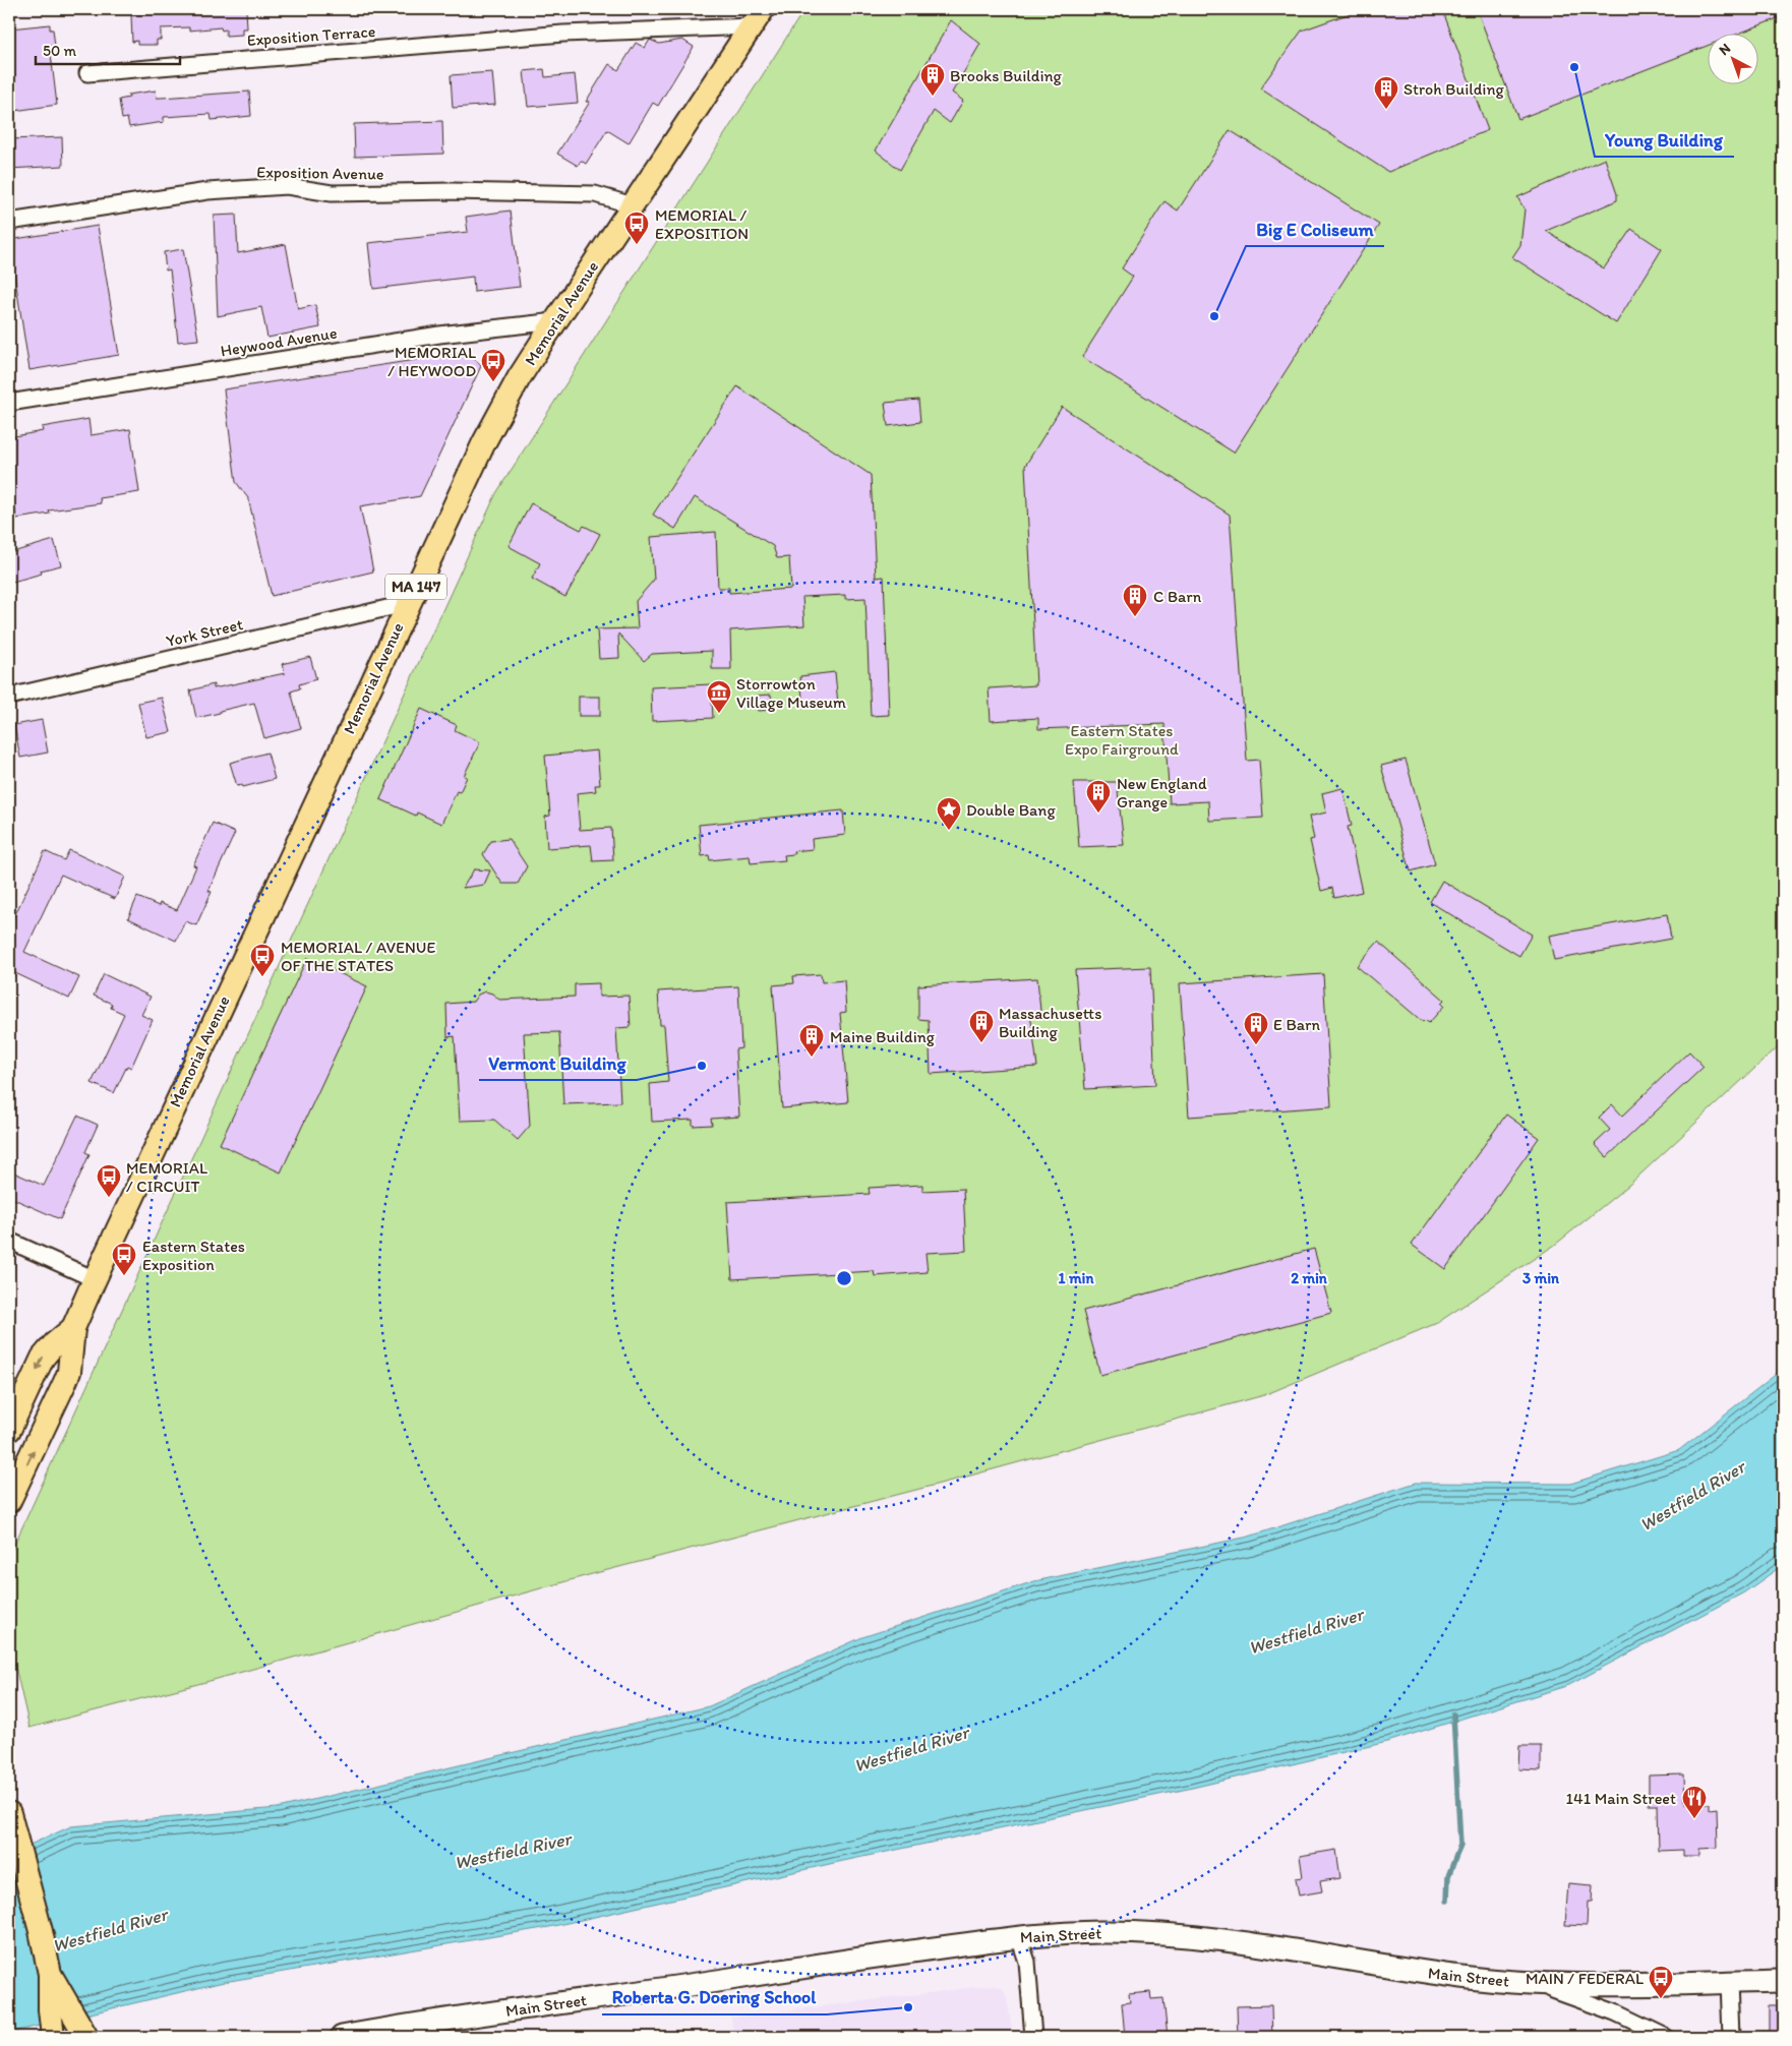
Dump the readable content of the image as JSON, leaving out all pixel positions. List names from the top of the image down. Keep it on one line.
{"streets":{"main road":["Memorial Avenue","MA 147","Main Street"],"street":["Exposition Terrace","Exposition Avenue","Heywood Avenue","York Street"]},"crossings":[["Exposition Terrace","Memorial Avenue"],["Exposition Avenue","Memorial Avenue"],["Memorial Avenue","Heywood Avenue"],["Memorial Avenue","York Street"]],"water":["Westfield River"],"parks":["Eastern States Expo Fairground"],"places":{"other":["Young Building","Big E Coliseum","Vermont Building","Roberta G. Doering School"],"building":["Brooks Building","Stroh Building","C Barn","New England Grange","Massachusetts Building","E Barn","Maine Building"],"bus stop":["MEMORIAL / EXPOSITION","MEMORIAL / HEYWOOD","MEMORIAL / AVENUE OF THE STATES","MEMORIAL / CIRCUIT","Eastern States Exposition","MAIN / FEDERAL"],"museum":["Storrowton Village Museum"],"place":["Double Bang"],"restaurant":["141 Main Street"]},"scale_bar":"50 m","north":"top left","rings":["1 min","2 min","3 min"]}
